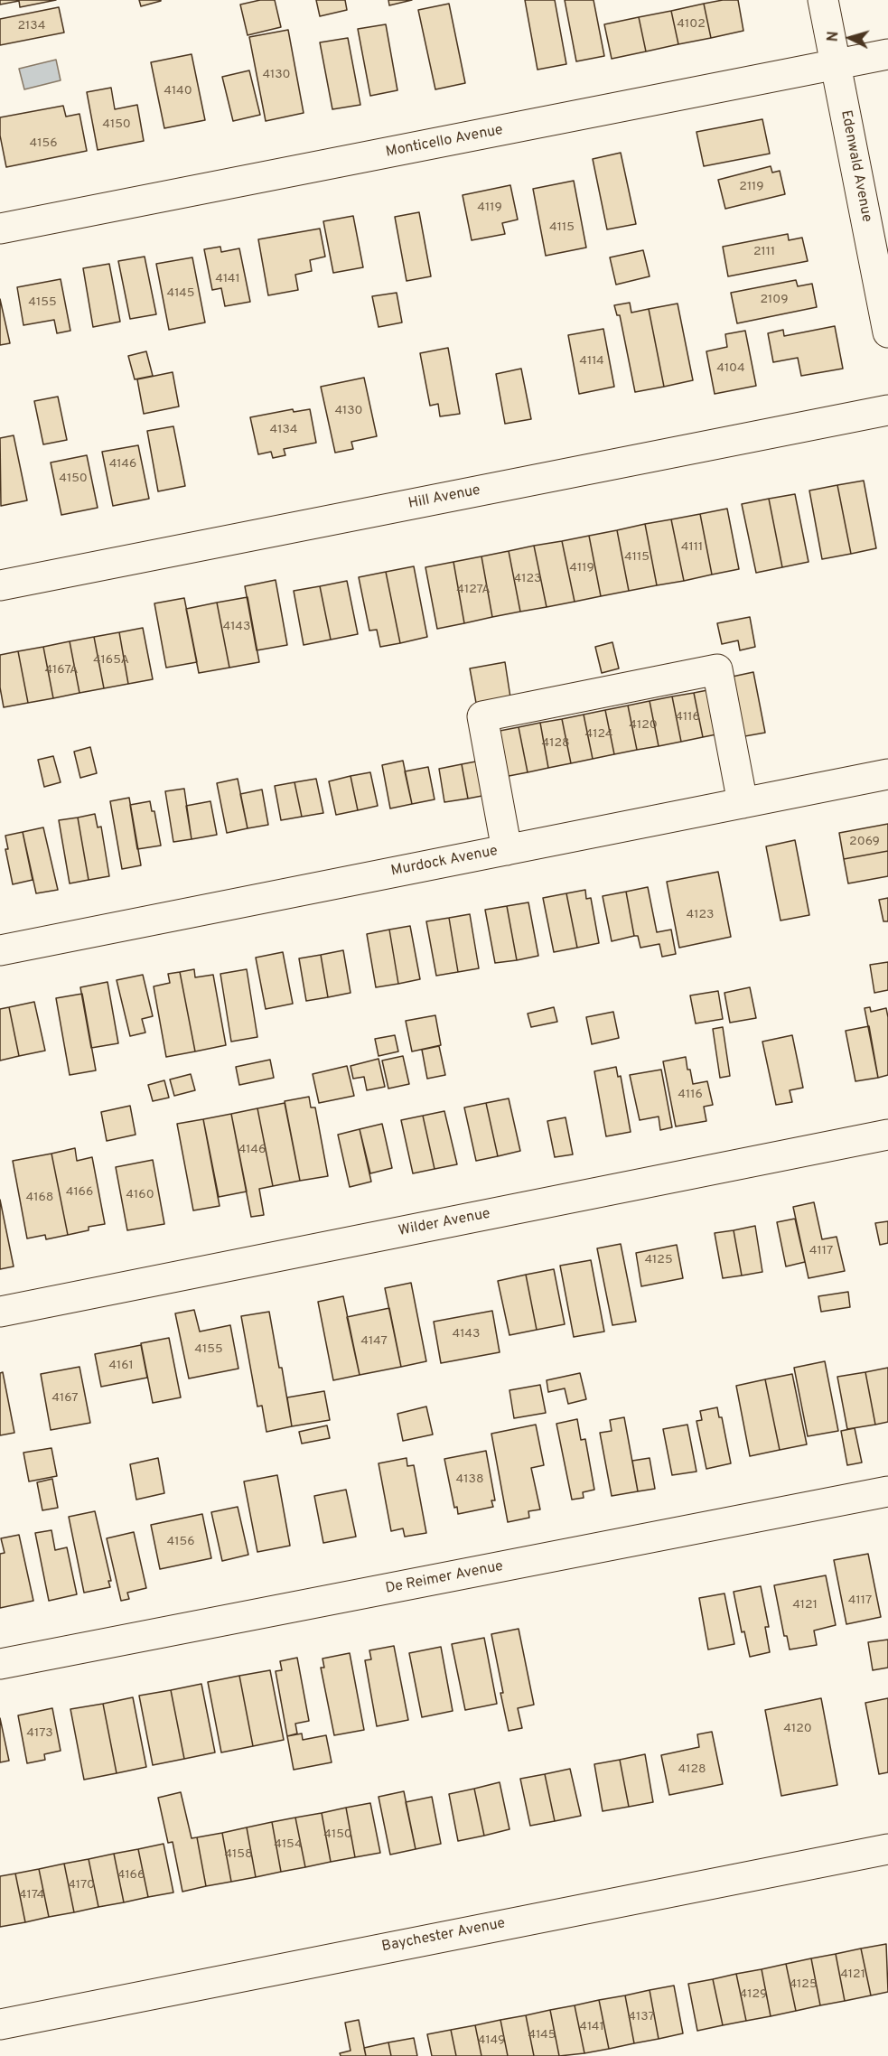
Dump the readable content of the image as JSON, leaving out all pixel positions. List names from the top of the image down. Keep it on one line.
{"streets":{"street":["Monticello Avenue","Edenwald Avenue","Hill Avenue","Murdock Avenue","Wilder Avenue","De Reimer Avenue","Baychester Avenue"]},"crossings":[["Monticello Avenue","Edenwald Avenue"]],"house_numbers":["4102","2134","4130","4140","4150","4156","2119","4119","4115","2111","4141","4145","2109","4155","4114","4104","4130","4134","4146","4150","4111","4115","4119","4123","4127A","4143","4165A","4167A","4116","4120","4124","4128","2069","4123","4116","4146","4166","4160","4168","4117","4125","4143","4147","4155","4161","4167","4138","4156","4117","4121","4120","4173","4128","4150","4154","4158","4166","4170","4174","4121","4125","4129","4137","4141","4145","4149"],"north":"left"}
